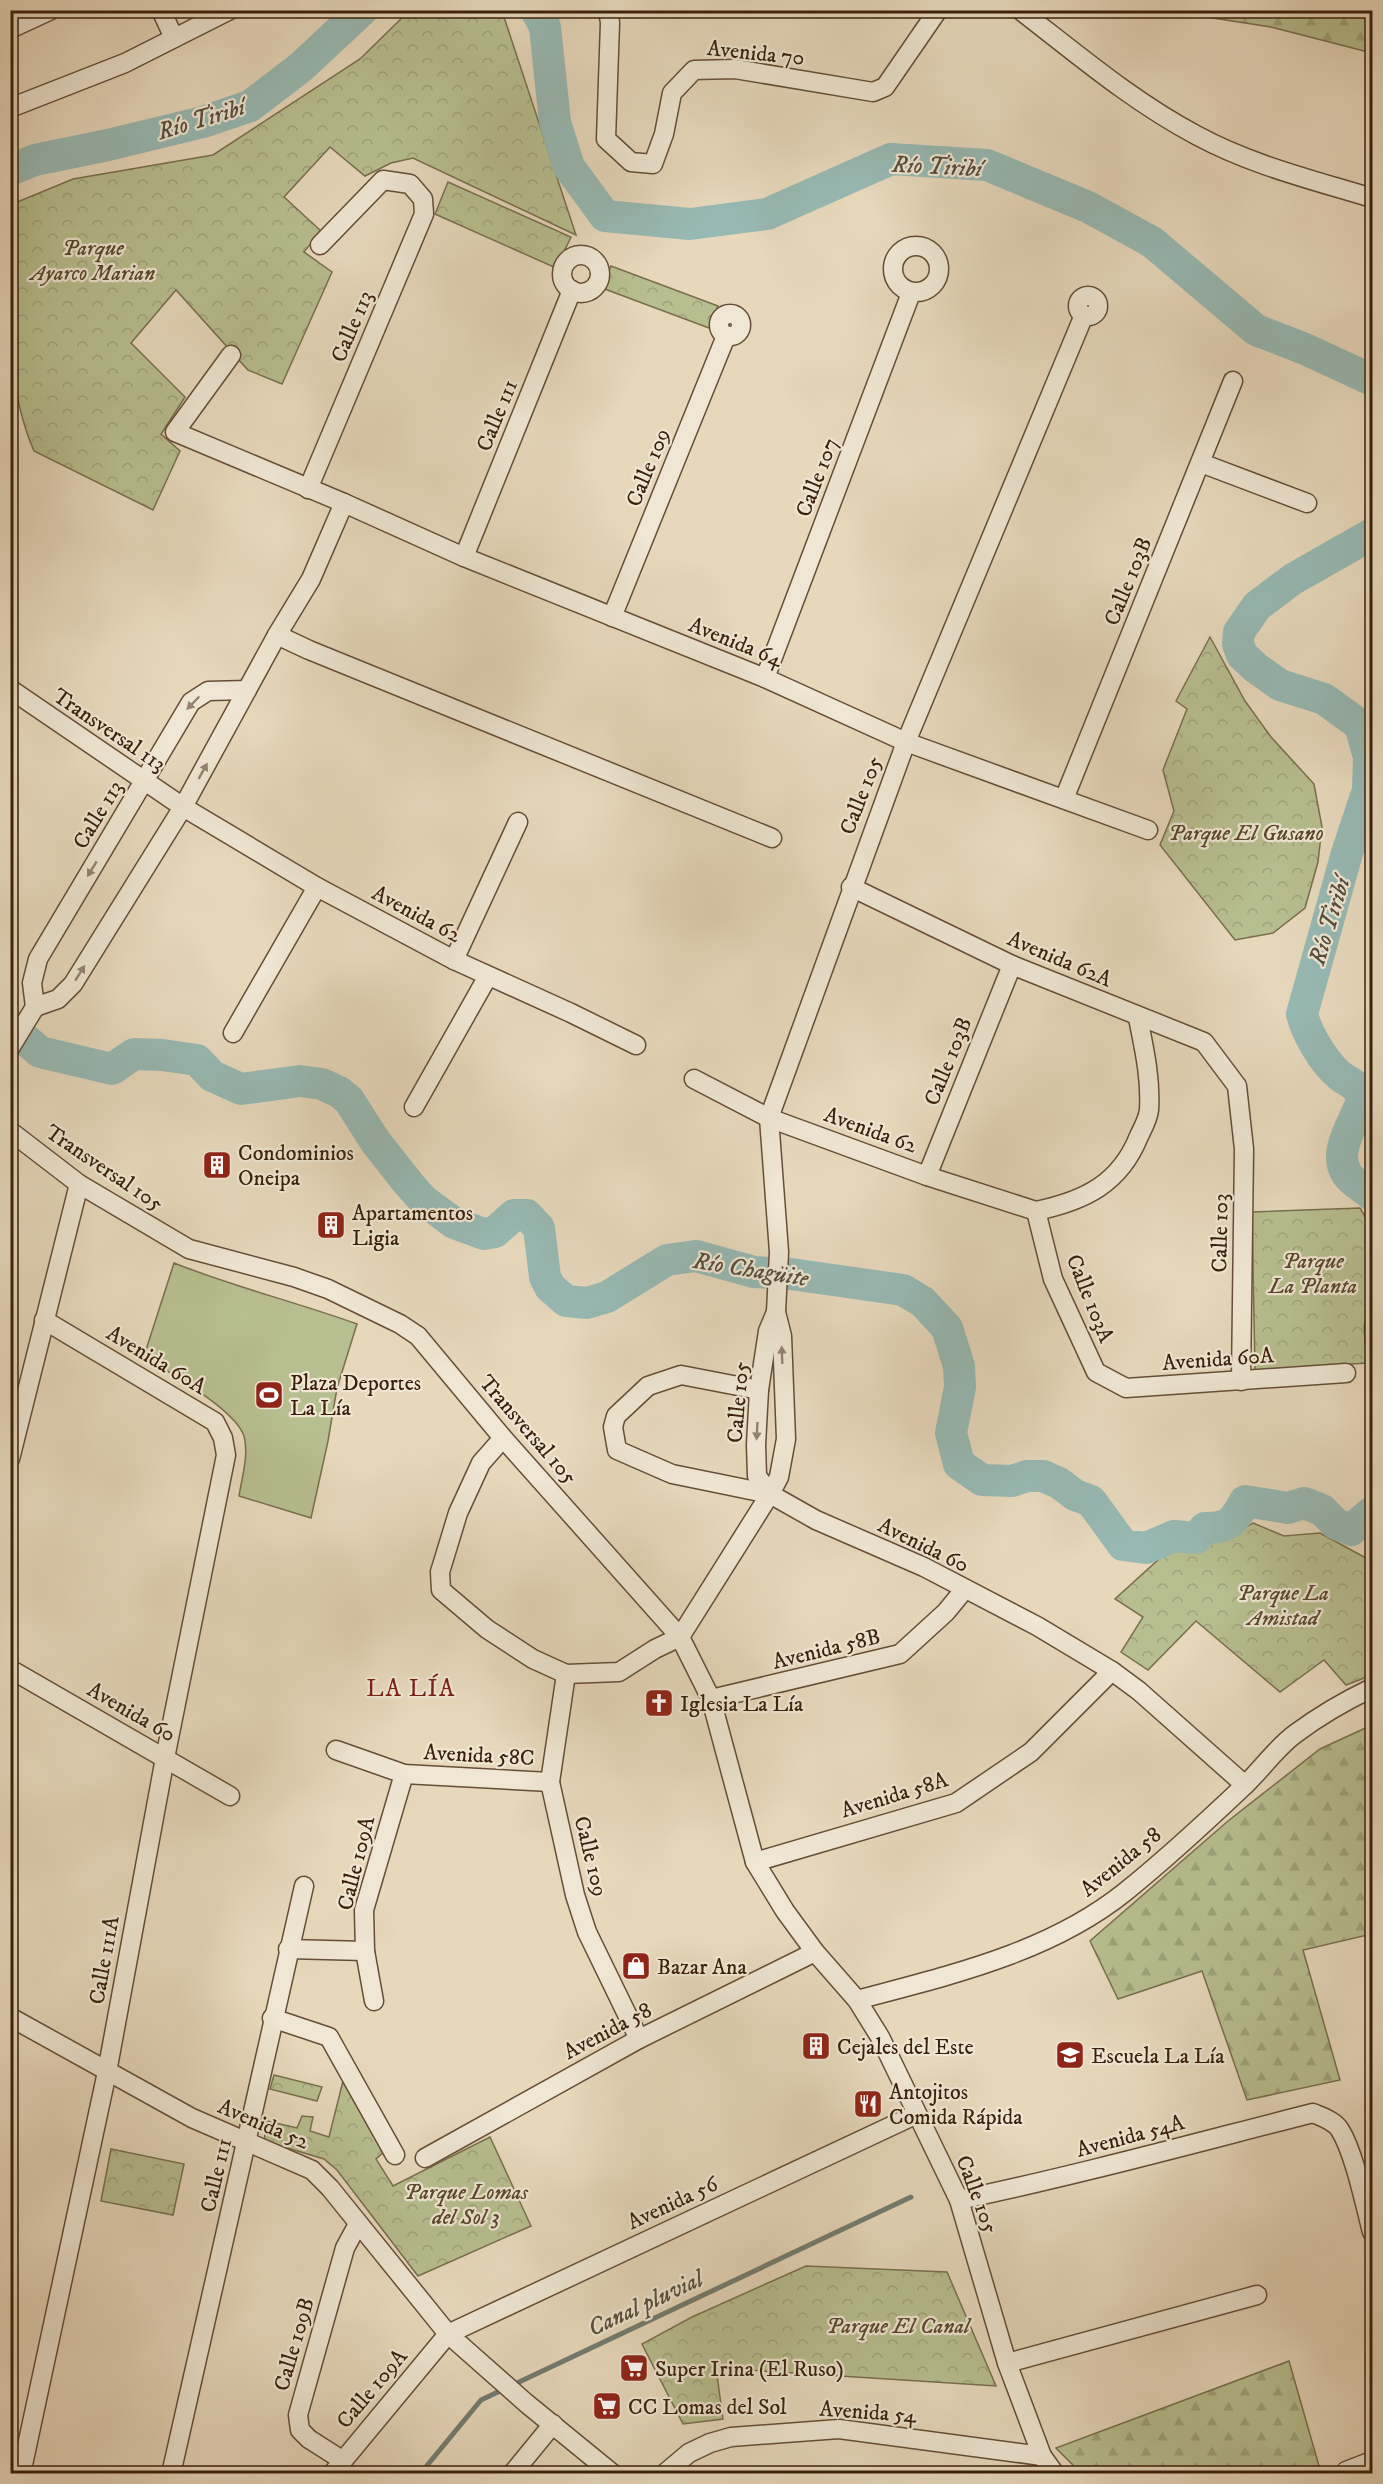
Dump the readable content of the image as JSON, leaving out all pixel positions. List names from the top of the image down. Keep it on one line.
{"streets":{"street":["Avenida 70","Calle 113","Calle 111","Calle 109","Calle 107","Calle 103B","Avenida 64","Transversal 113","Calle 105","Avenida 62","Avenida 62A","Transversal 105","Calle 103","Calle 103A","Avenida 60A","Avenida 60","Avenida 58B","Avenida 58C","Avenida 58A","Avenida 58","Calle 109A","Calle 111A","Avenida 52","Avenida 54A","Avenida 56","Calle 109B","Avenida 54"]},"crossings":[["Calle 113","Avenida 64"],["Calle 113","Transversal 113"],["Calle 111","Avenida 64"],["Calle 111","Avenida 52"],["Calle 109","Avenida 64"],["Calle 109","Avenida 58C"],["Calle 109","Avenida 58"],["Calle 107","Avenida 64"],["Calle 103B","Avenida 64"],["Calle 103B","Avenida 62"],["Calle 103B","Avenida 62A"],["Avenida 64","Calle 105"],["Transversal 113","Avenida 62"],["Calle 105","Avenida 62"],["Calle 105","Avenida 62A"],["Calle 105","Transversal 105"],["Calle 105","Avenida 60"],["Calle 105","Avenida 58"],["Calle 105","Avenida 54A"],["Calle 105","Avenida 56"],["Calle 105","Avenida 54"],["Avenida 62","Calle 103A"],["Avenida 62A","Calle 103"],["Transversal 105","Avenida 58B"],["Transversal 105","Avenida 58A"],["Transversal 105","Avenida 58"],["Calle 103","Avenida 60A"],["Calle 103A","Avenida 60A"],["Avenida 60A","Calle 111A"],["Avenida 60","Avenida 58B"],["Avenida 60","Avenida 58A"],["Avenida 60","Avenida 58"],["Avenida 60","Calle 111A"],["Avenida 58C","Calle 109A"],["Calle 109A","Avenida 52"],["Calle 109A","Avenida 56"],["Calle 109A","Calle 109B"],["Calle 111A","Avenida 52"],["Avenida 52","Avenida 56"],["Avenida 52","Calle 109B"]],"districts":["LA LÍA"],"water":["Río Tiribí","Río Chagüite","Canal pluvial"],"parks":["Parque Ayarco Marian","Parque El Gusano","Parque La Planta","Parque La Amistad","Parque Lomas del Sol 3","Parque El Canal"],"places":{"building":["Condominios Oneipa","Apartamentos Ligia","Cejales del Este"],"sports":["Plaza Deportes La Lía"],"church":["Iglesia La Lía"],"shop":["Bazar Ana"],"school or university":["Escuela La Lía"],"restaurant":["Antojitos Comida Rápida"],"supermarket":["Super Irina (El Ruso)","CC Lomas del Sol"]}}
